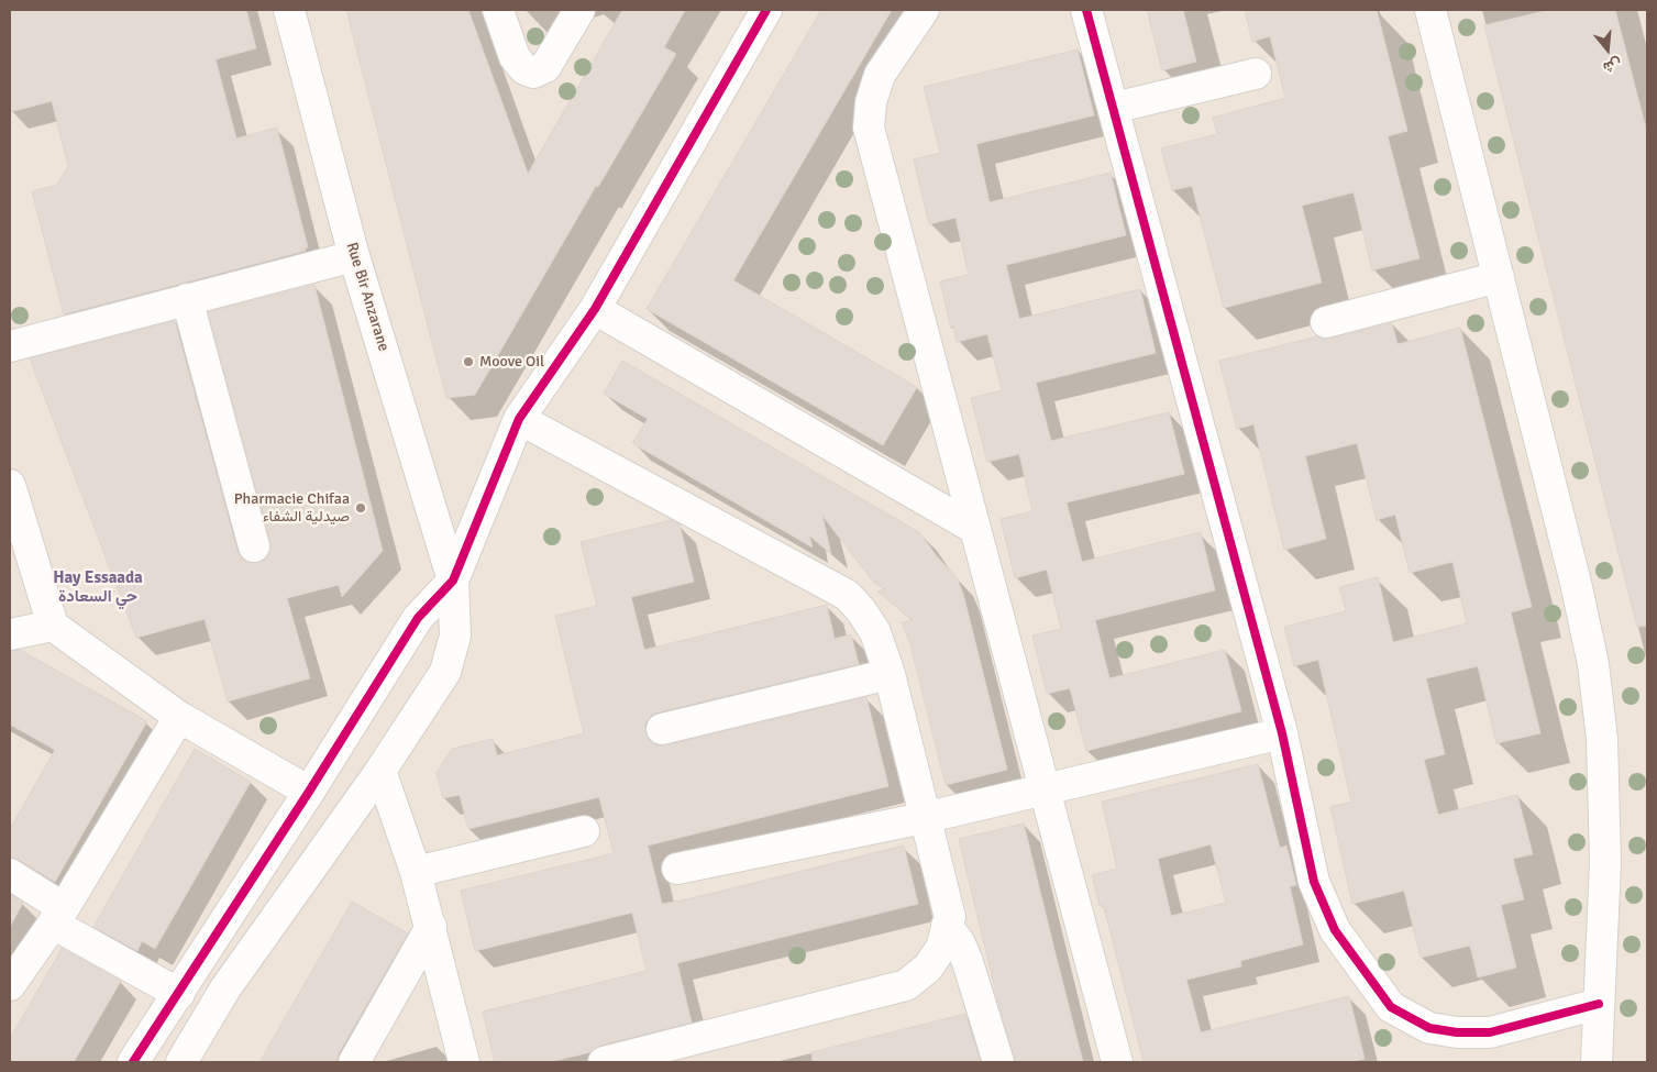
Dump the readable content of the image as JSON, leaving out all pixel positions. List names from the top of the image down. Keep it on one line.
{"streets":{"street":["Rue Bir Anzarane"]},"districts":["Hay Essaada حي السعادة"],"places":["Moove Oil","Pharmacie Chifaa صيدلية الشفاء"],"north":"bottom"}
